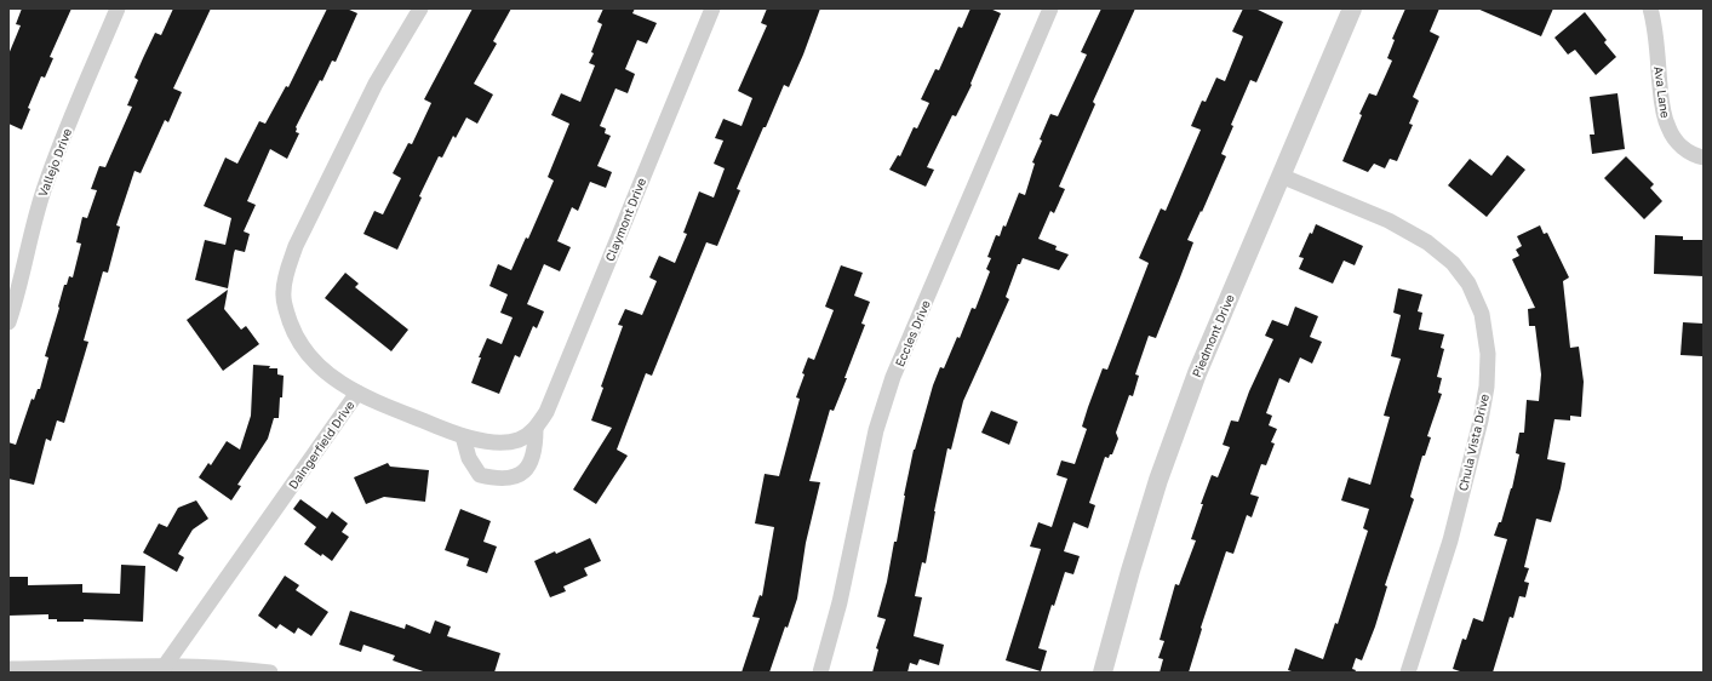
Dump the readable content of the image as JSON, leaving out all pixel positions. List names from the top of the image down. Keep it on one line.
{"streets":{"street":["Ava Lane","Vallejo Drive","Claymont Drive","Eccles Drive","Piedmont Drive","Chula Vista Drive","Daingerfield Drive"]},"crossings":[["Claymont Drive","Daingerfield Drive"],["Piedmont Drive","Chula Vista Drive"]]}
